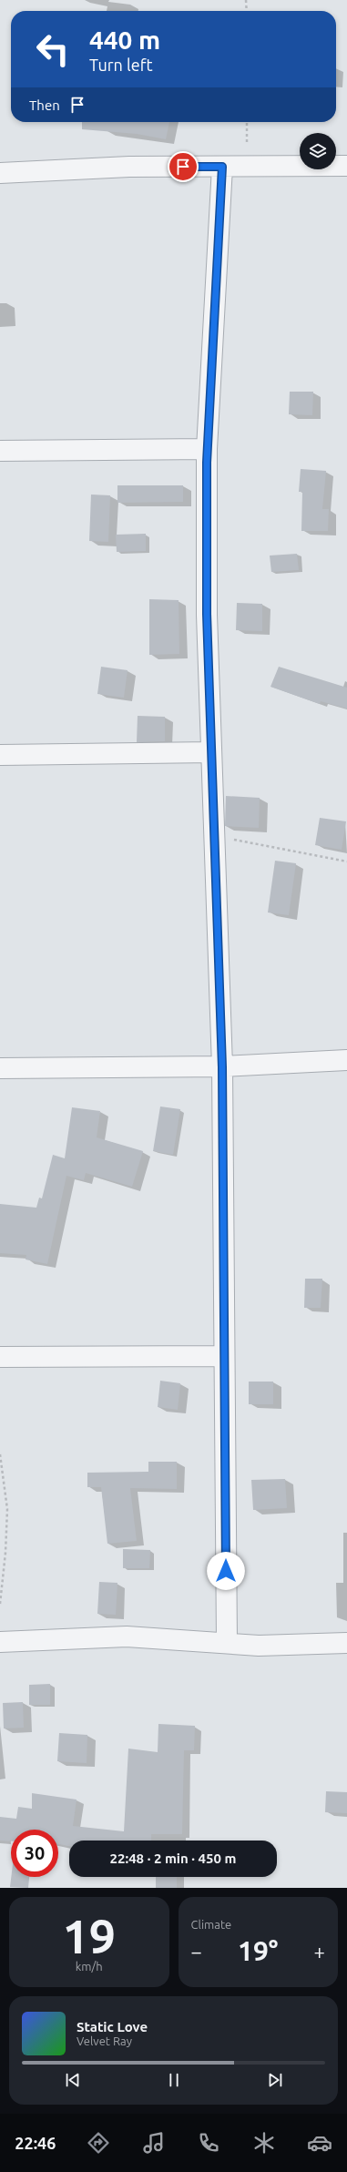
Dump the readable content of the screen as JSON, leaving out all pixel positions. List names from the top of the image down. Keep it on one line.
{"page":{"turn":["440 m","Turn left"],"then":"Then","limit":"30","trip":"22:48 · 2 min · 450 m","tile":[["19","km/h"],"Climate"],"heat":["−","19°","+"],"song":["Static Love","Velvet Ray"],"tabs":"22:46"}}
